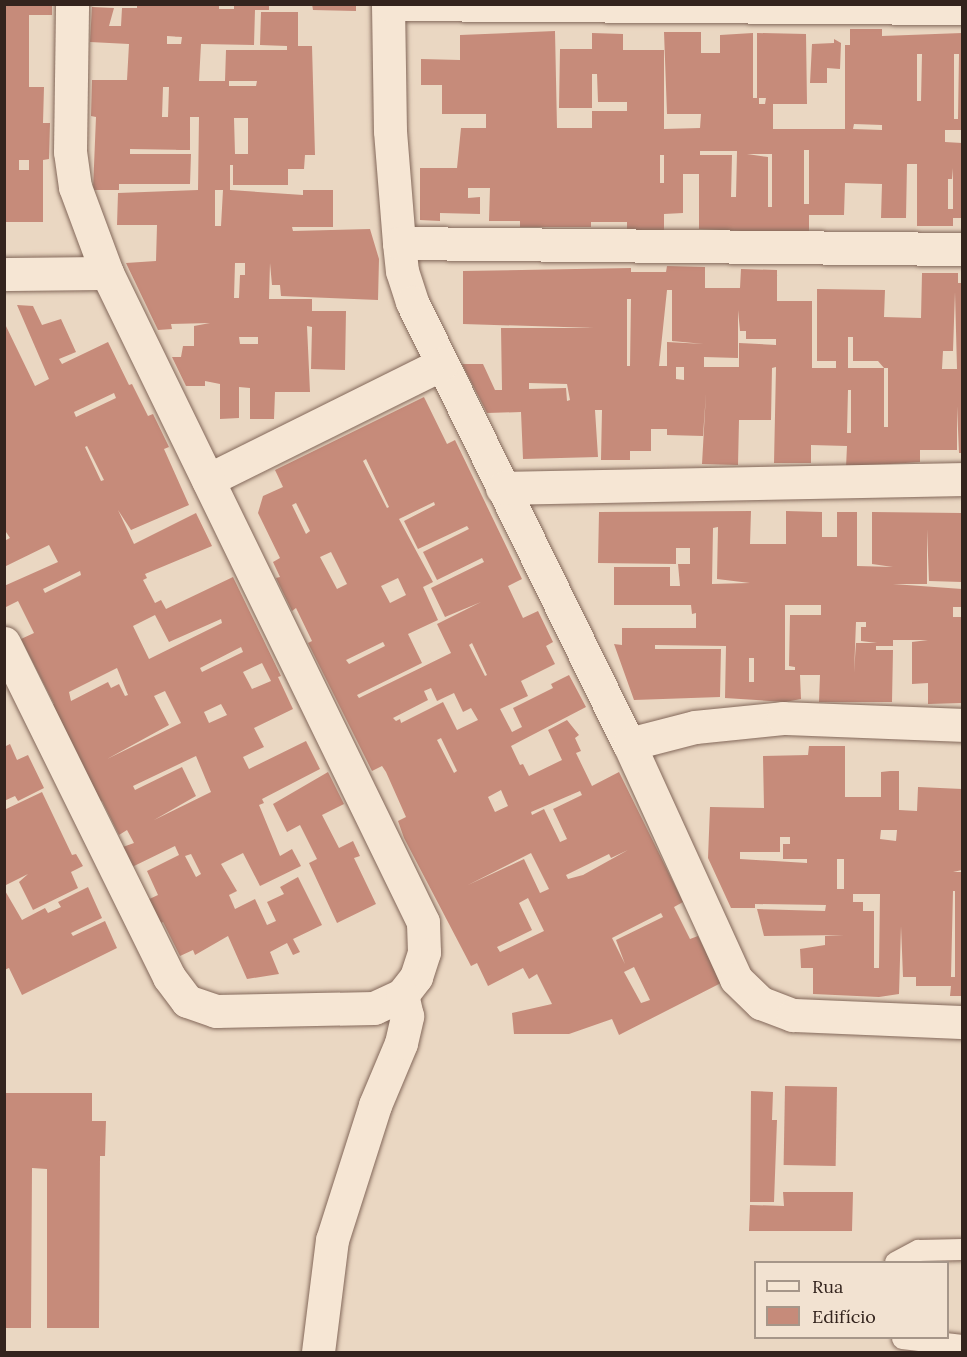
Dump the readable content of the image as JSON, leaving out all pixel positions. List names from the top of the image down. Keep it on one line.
{"legend":["Rua","Edifício"]}
